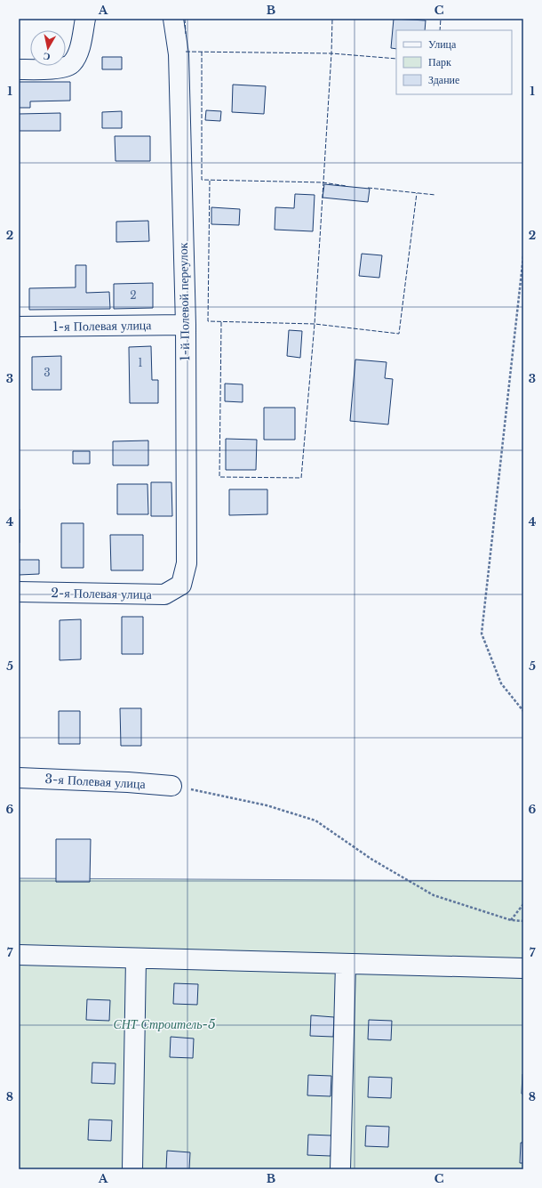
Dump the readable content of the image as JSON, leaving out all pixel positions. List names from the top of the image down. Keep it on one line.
{"streets":{"street":["1-й Полевой переулок","1-я Полевая улица","2-я Полевая улица","3-я Полевая улица"]},"crossings":[["1-й Полевой переулок","1-я Полевая улица"],["1-й Полевой переулок","2-я Полевая улица"]],"parks":["СНТ Строитель-5"],"house_numbers":["2","1","3"],"legend":["Улица","Парк","Здание"],"north":"bottom","grid":{"columns":["A","B","C"],"rows":["1","2","3","4","5","6","7","8"]}}
